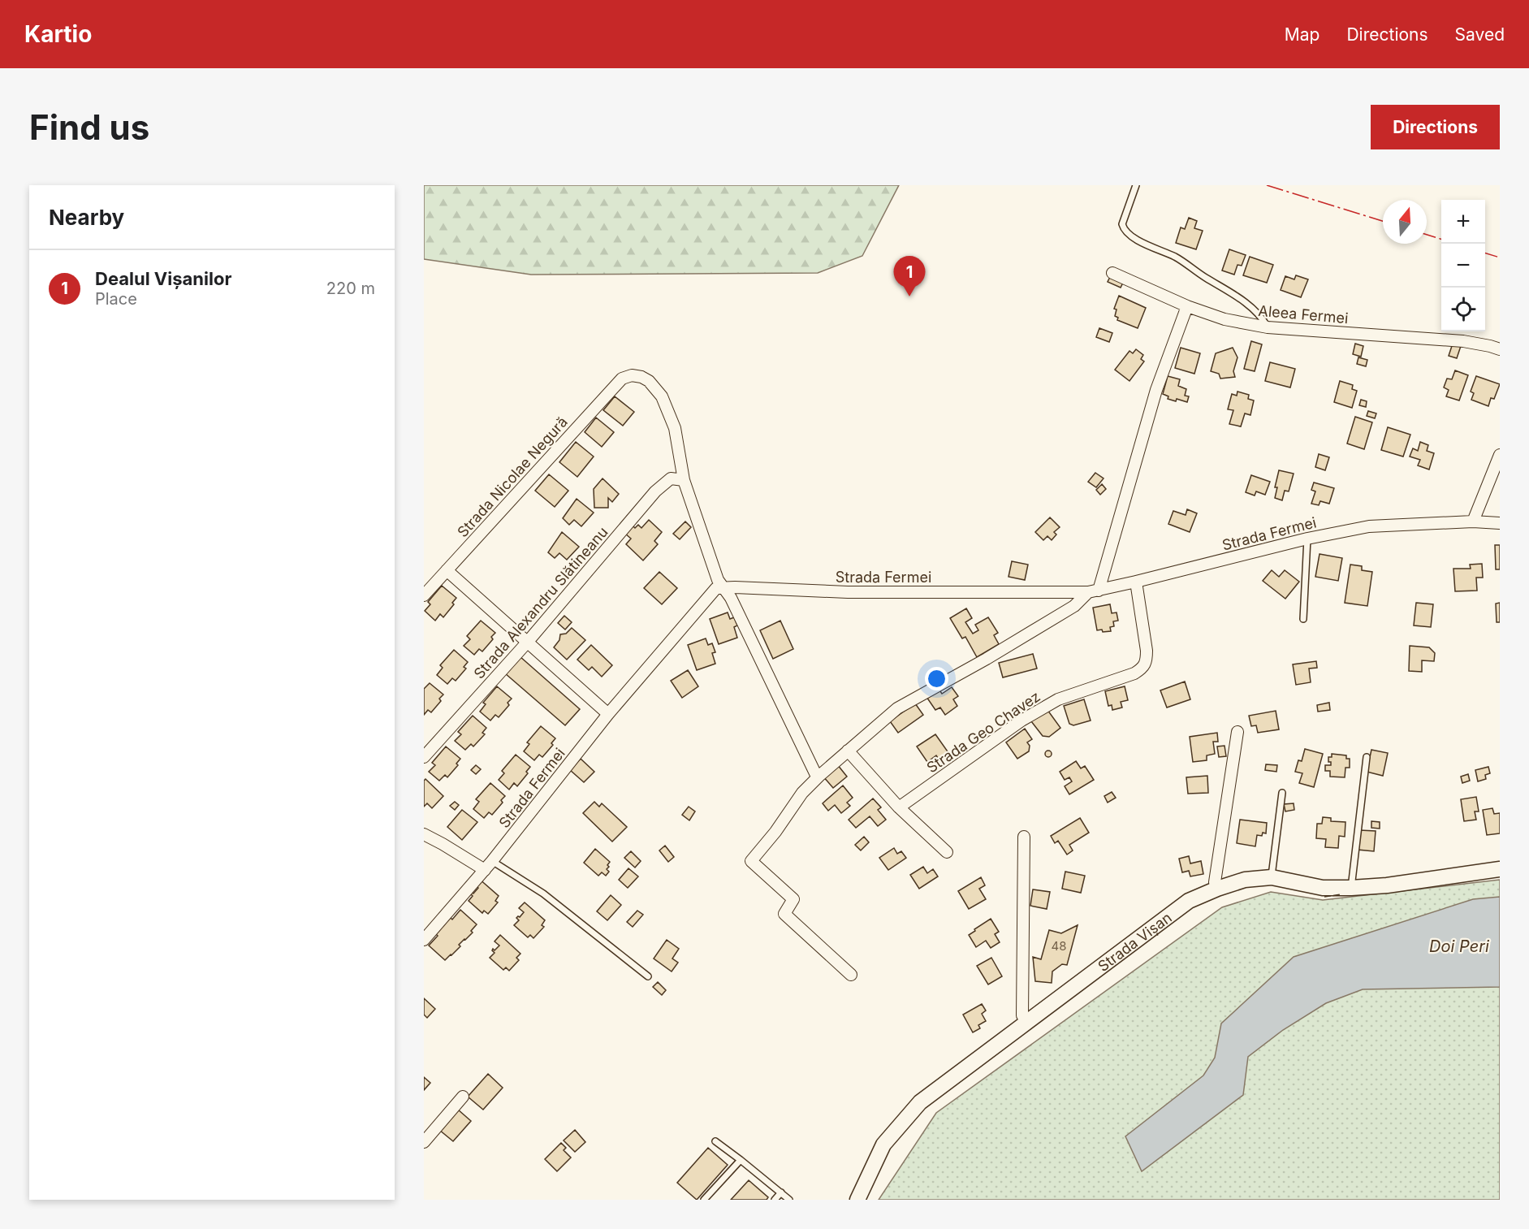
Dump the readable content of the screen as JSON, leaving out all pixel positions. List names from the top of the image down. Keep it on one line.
{"streets":{"street":["Aleea Fermei","Strada Nicolae Negură","Strada Fermei","Strada Alexandru Slătineanu","Strada Geo Chavez","Strada Vișan"]},"crossings":[["Strada Nicolae Negură","Strada Alexandru Slătineanu"],["Strada Fermei","Strada Geo Chavez"]],"water":["Doi Peri"],"house_numbers":["48"],"north":"top","page":{"header":"Kartio","nav":["Map","Directions","Saved"],"buttons":"Directions","title":"Find us","heading":"Nearby","map_buttons":["+","−"],"list":[{"mark":"1","name":"Dealul Vișanilor","note":"Place","value":"220 m"}],"pins":"1"}}
